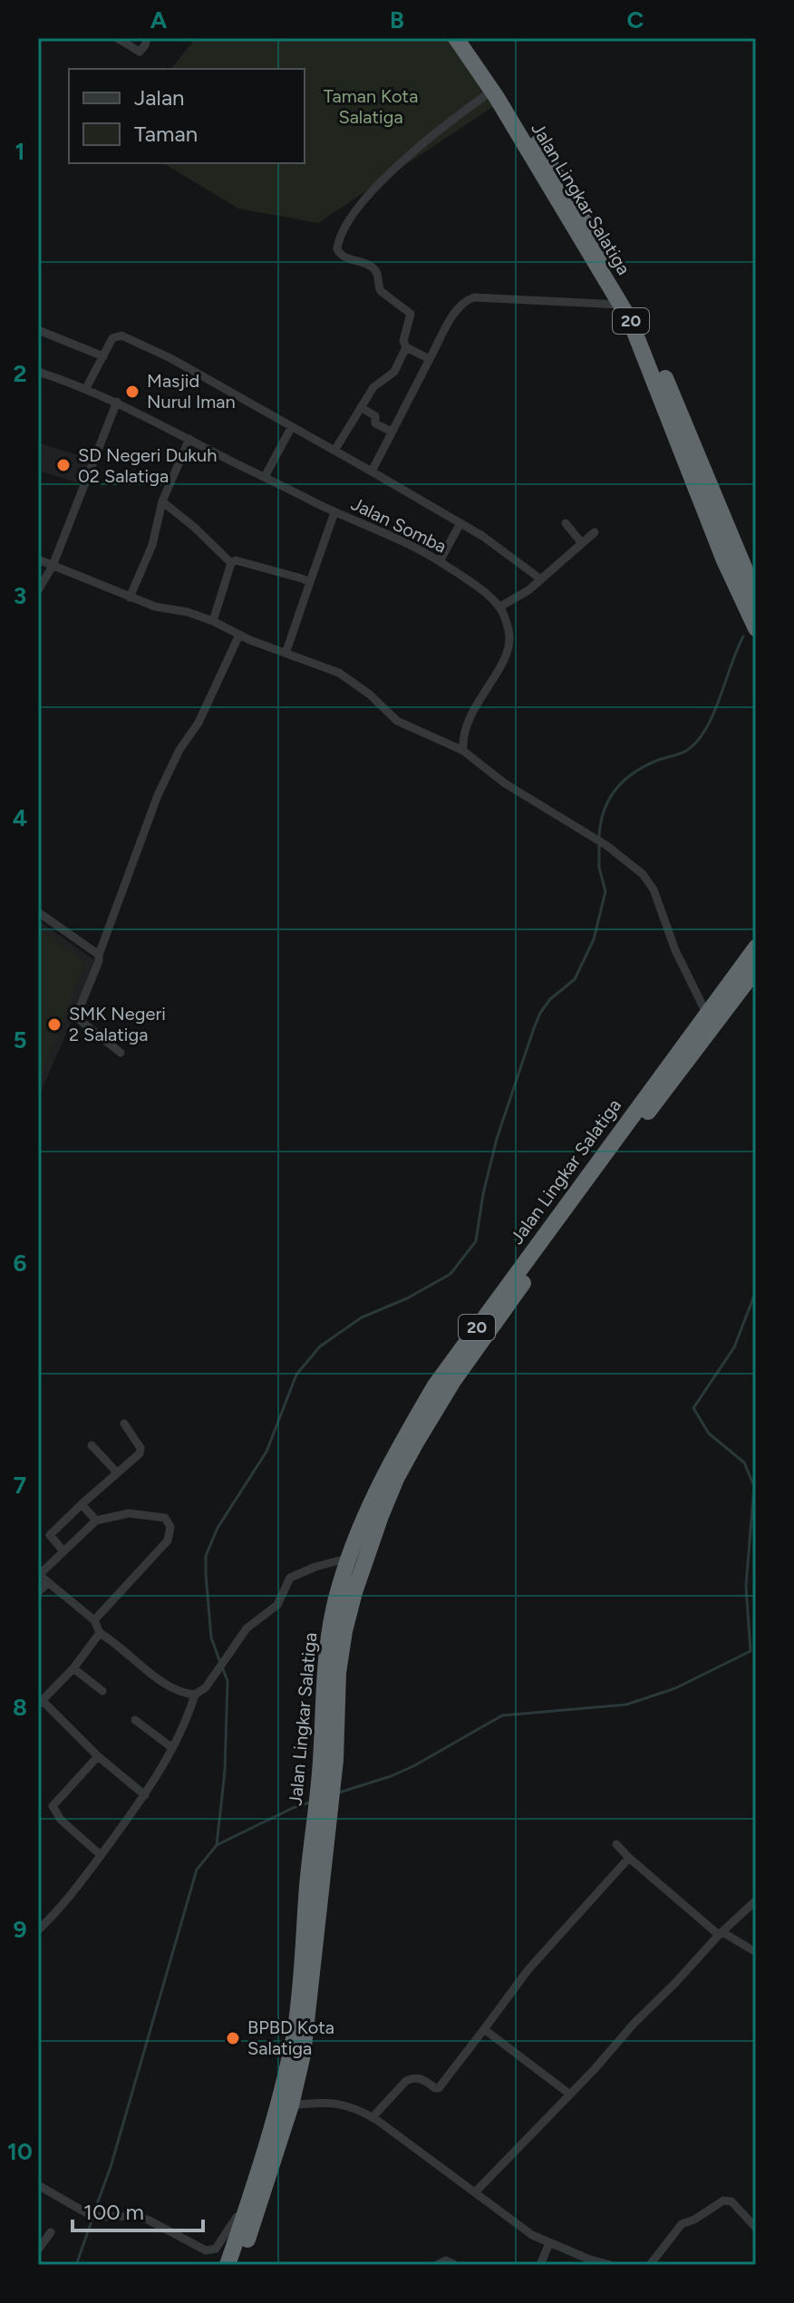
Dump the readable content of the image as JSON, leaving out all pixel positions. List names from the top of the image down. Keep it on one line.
{"streets":{"highway":["Jalan Lingkar Salatiga","20"],"street":["Jalan Somba"]},"parks":["Taman Kota Salatiga"],"places":["Masjid Nurul Iman","SD Negeri Dukuh 02 Salatiga","SMK Negeri 2 Salatiga","BPBD Kota Salatiga"],"legend":["Jalan","Taman"],"scale_bar":"100 m","grid":{"columns":["A","B","C"],"rows":["1","2","3","4","5","6","7","8","9","10"]}}
